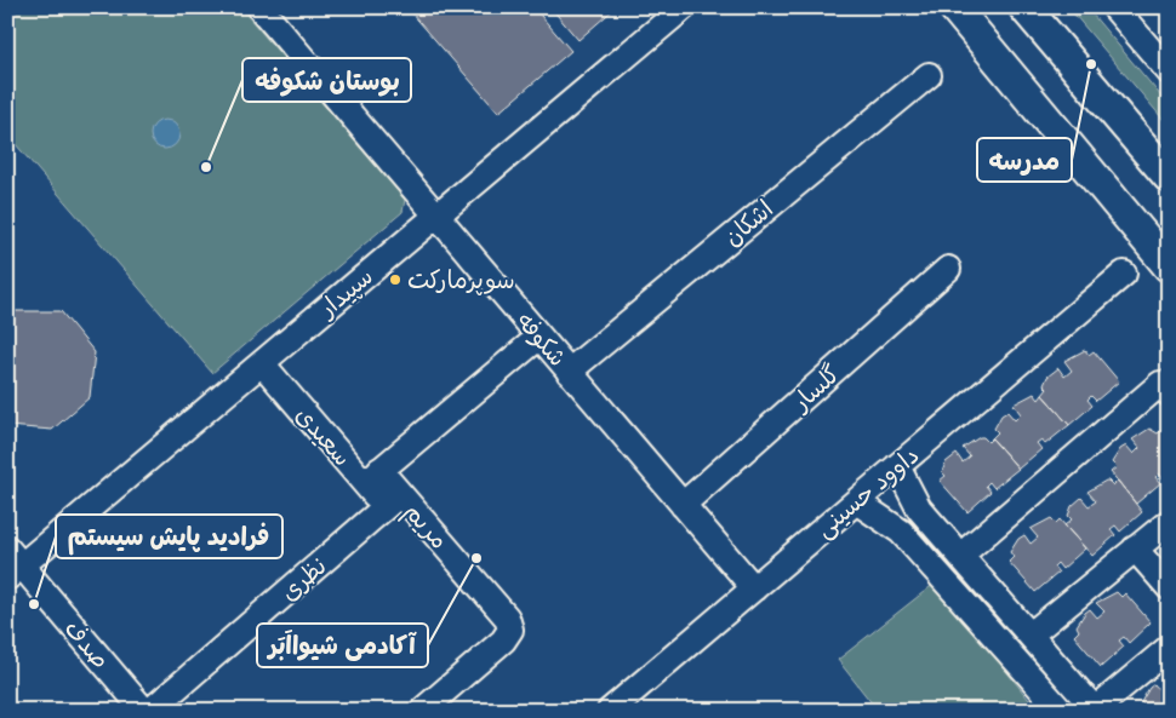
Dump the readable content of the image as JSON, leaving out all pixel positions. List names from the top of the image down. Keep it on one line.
{"streets":{"street":["اشکان","سپیدار","شکوفه","گلسار","سعیدی","داوود حسینی","مریم","نظری","صدف"]},"crossings":[["اشکان","شکوفه"],["سپیدار","شکوفه"],["سپیدار","سعیدی"],["سپیدار","صدف"],["شکوفه","گلسار"],["شکوفه","داوود حسینی"],["سعیدی","مریم"],["سعیدی","نظری"],["مریم","نظری"]],"places":["مدرسه","بوستان شکوفه","سوپرمارکت","آکادمی شیوااَبَر","فرادید پایش سیستم"]}
